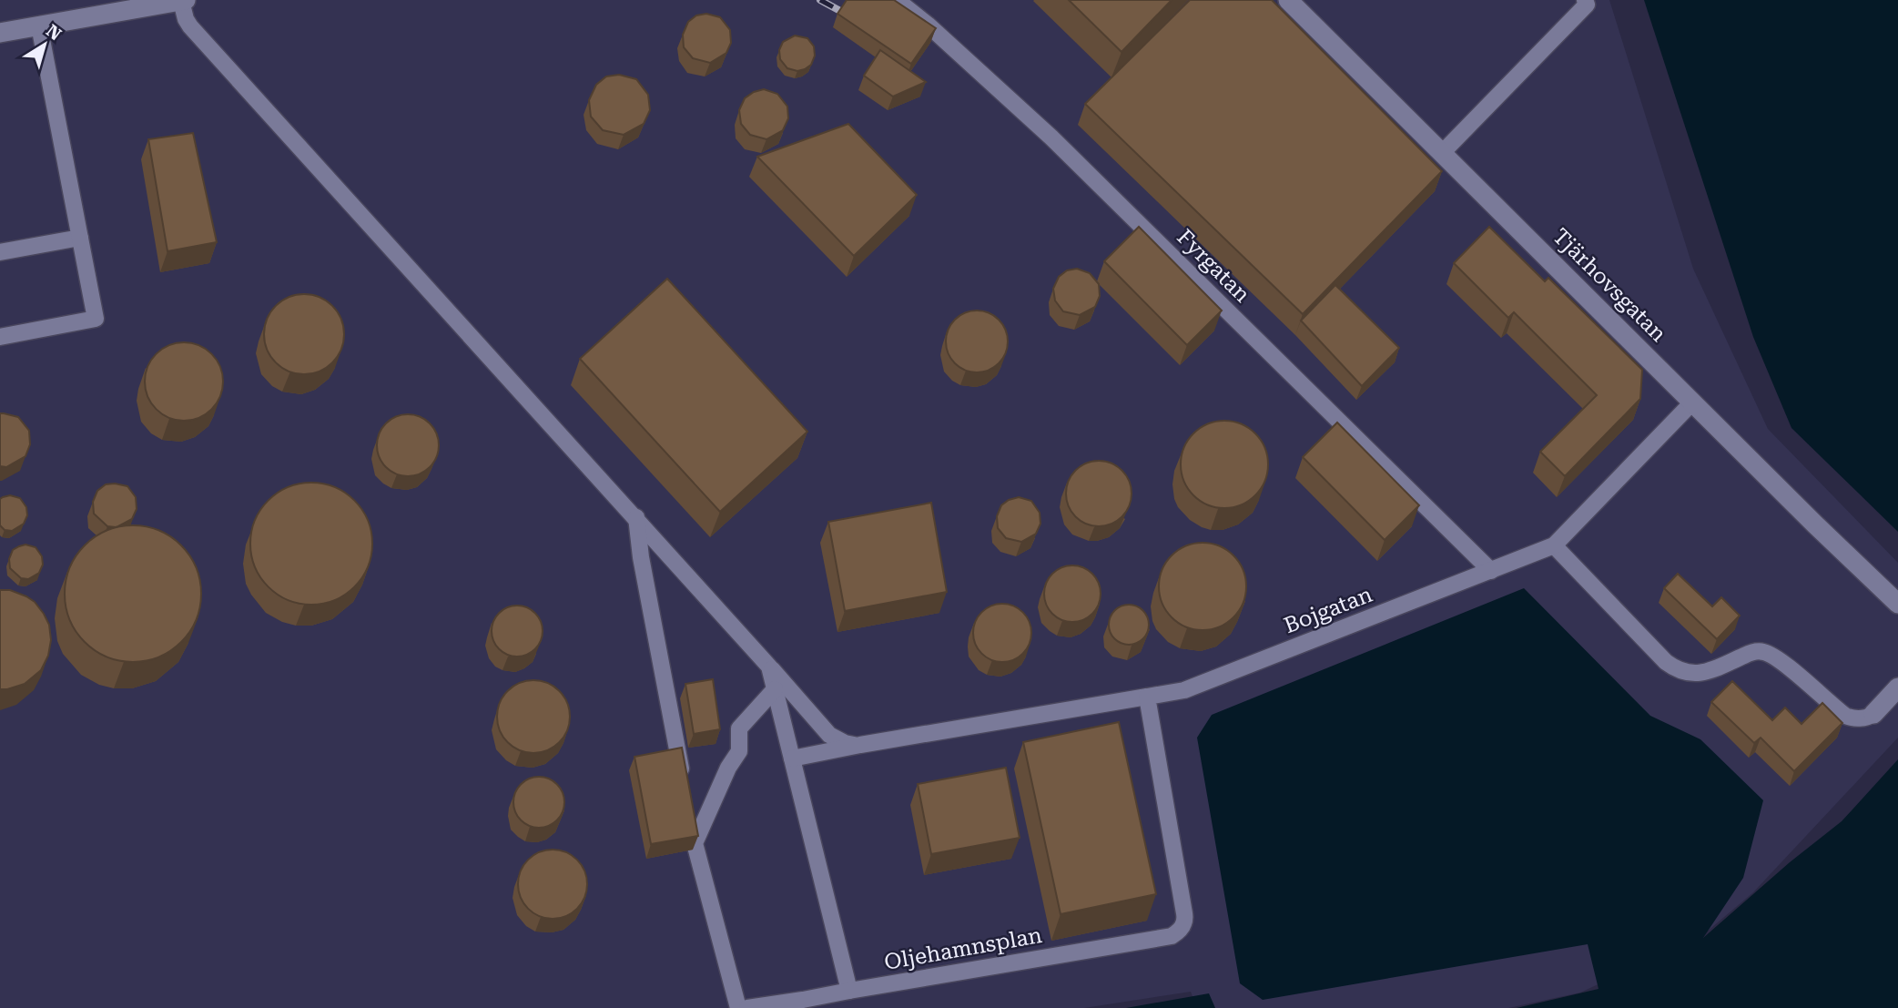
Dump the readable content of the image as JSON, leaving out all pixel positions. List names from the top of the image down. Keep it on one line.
{"streets":{"street":["Tjärhovsgatan"],"lane":["Fyrgatan","Bojgatan","Oljehamnsplan"]},"crossings":[["Fyrgatan","Bojgatan"],["Tjärhovsgatan","Bojgatan"],["Bojgatan","Oljehamnsplan"]],"north":"top right"}
